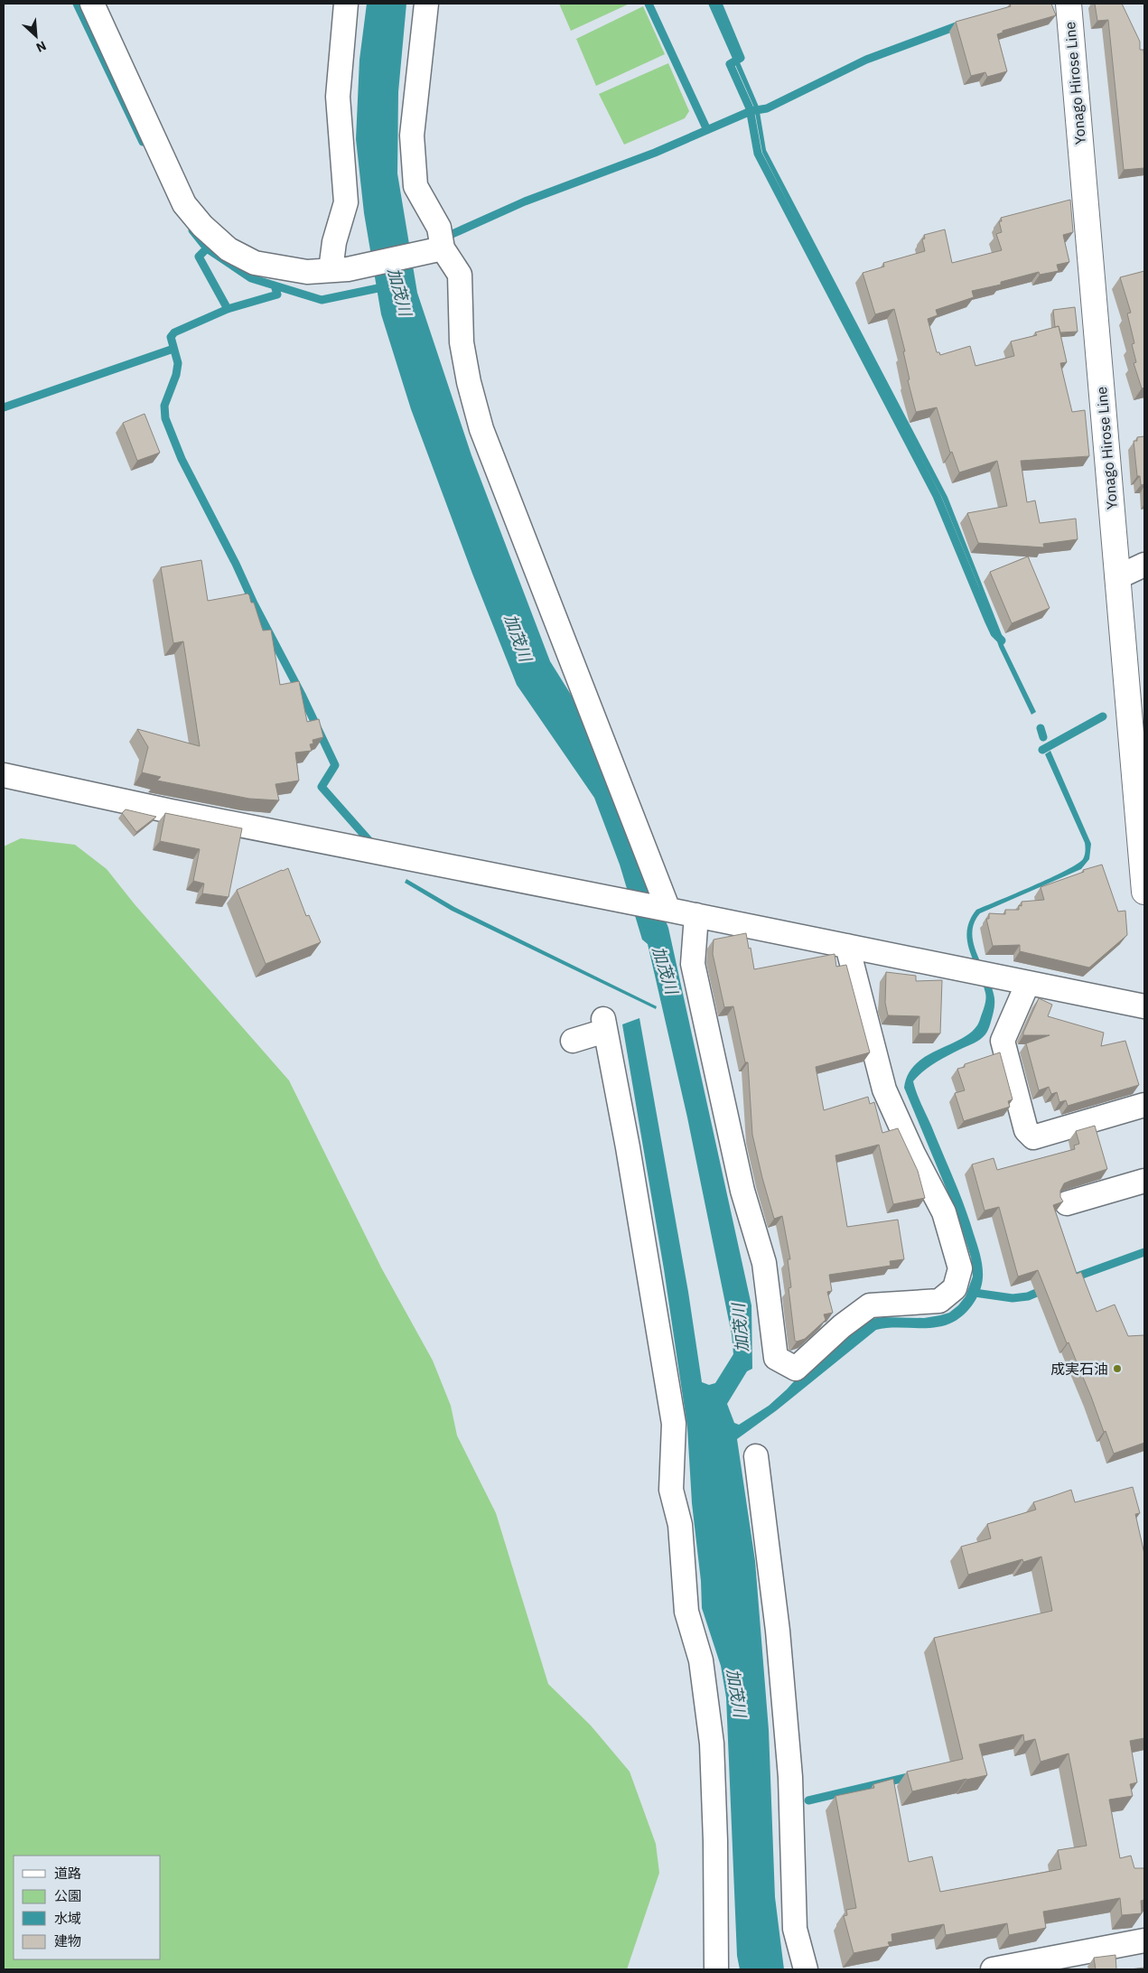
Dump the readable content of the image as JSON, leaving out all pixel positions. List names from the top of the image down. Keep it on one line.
{"streets":{"main road":["Yonago Hirose Line"]},"water":["加茂川"],"places":["成実石油"],"legend":["道路","公園","水域","建物"],"north":"bottom right"}
